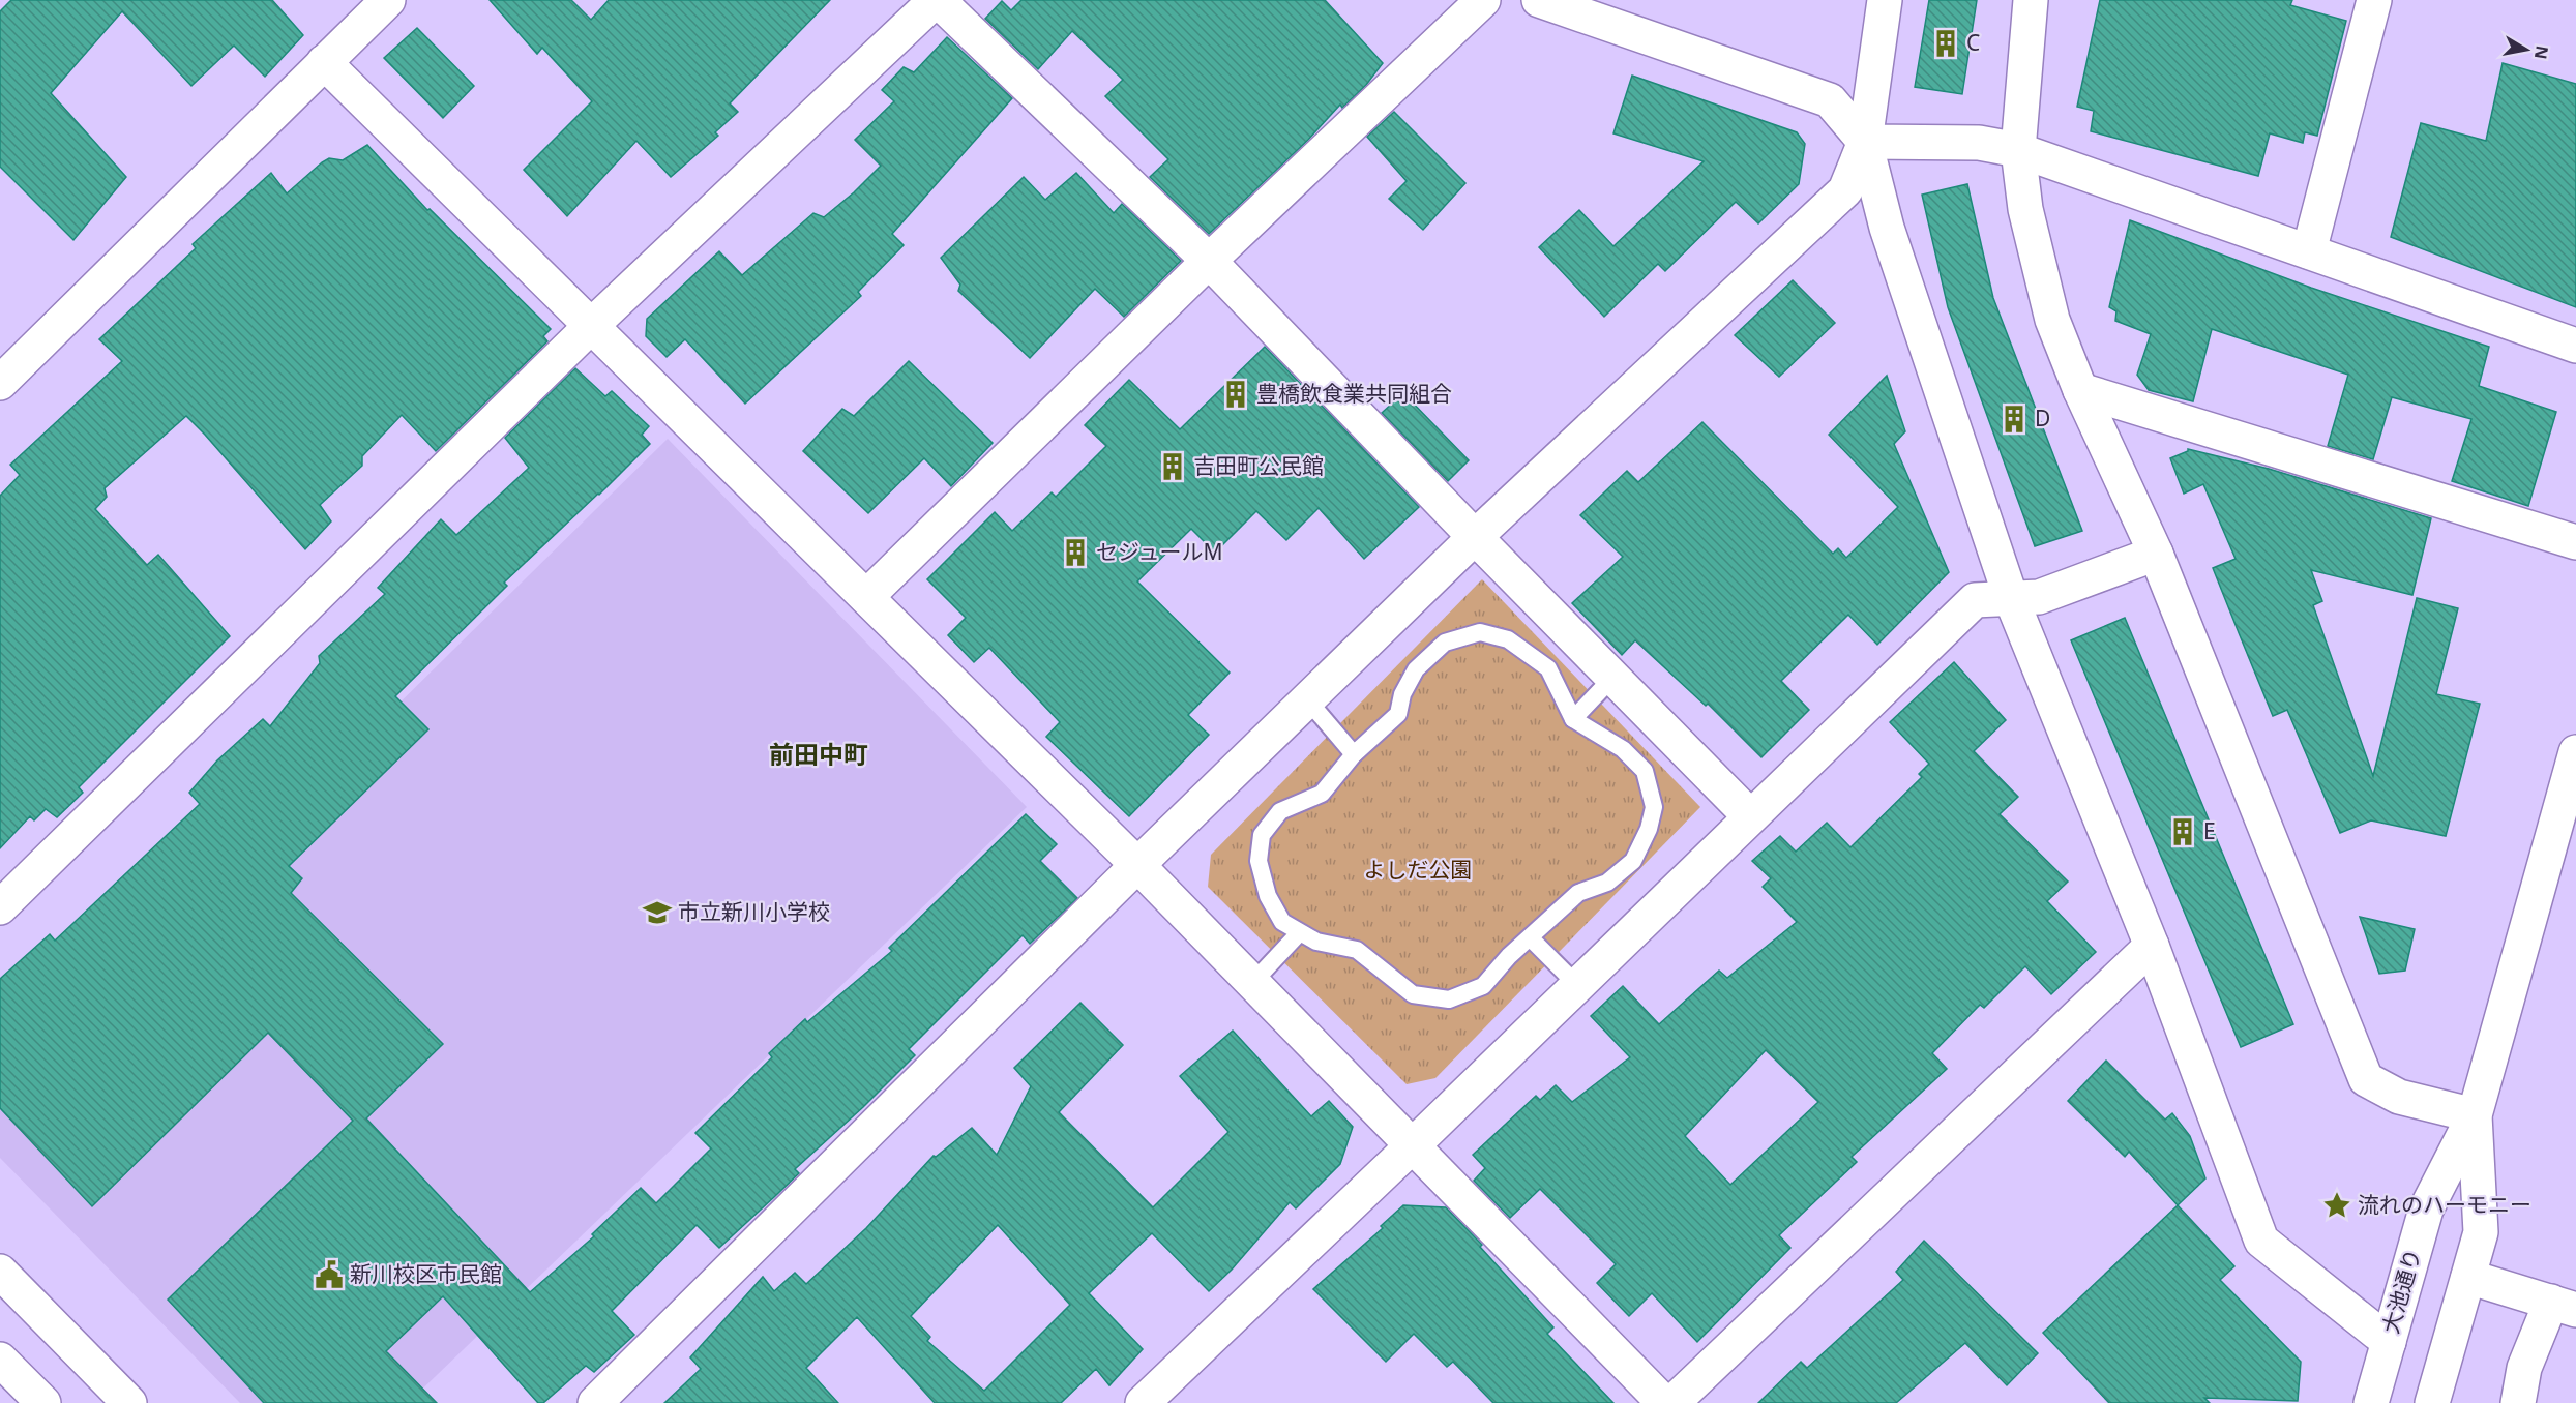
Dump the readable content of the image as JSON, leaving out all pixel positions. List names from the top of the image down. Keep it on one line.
{"streets":{"street":["大池通り"]},"districts":["前田中町"],"parks":["よしだ公園"],"places":{"building":["C","豊橋飲食業共同組合","D","吉田町公民館","セジュールM","E"],"school or university":["市立新川小学校"],"place":["流れのハーモニー"],"public building":["新川校区市民館"]},"north":"right"}
